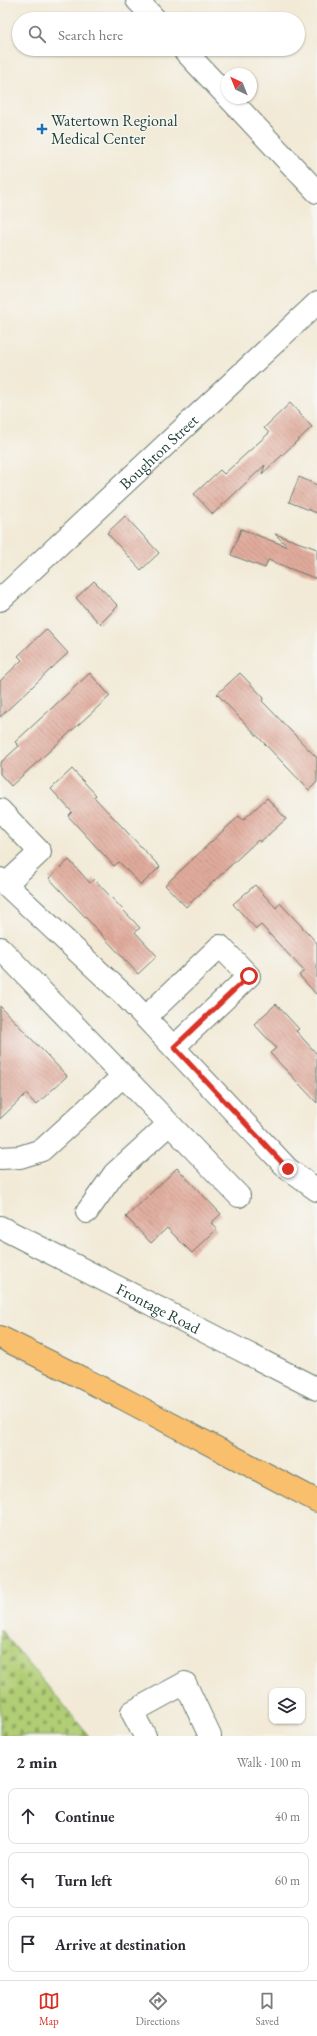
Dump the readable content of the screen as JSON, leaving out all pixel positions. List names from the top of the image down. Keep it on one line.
{"streets":{"street":["Boughton Street","Frontage Road"]},"places":{"health":["Watertown Regional Medical Center"]},"north":"top left","page":{"search":"Search here","heading":["2 min","Walk · 100 m"],"list":[["Continue","40 m"],["Turn left","60 m"],"Arrive at destination"],"nav":["Map","Directions","Saved"]}}
